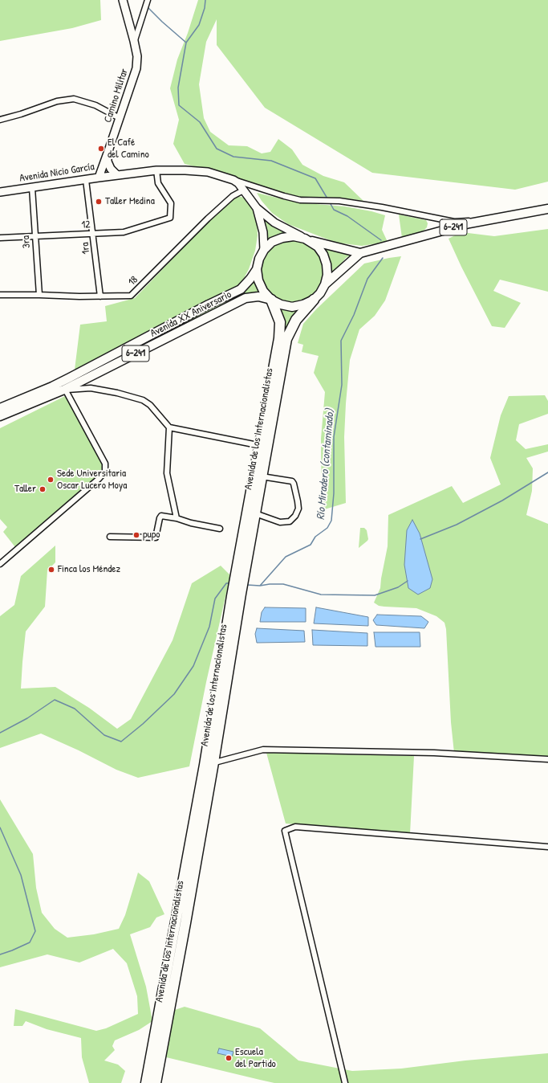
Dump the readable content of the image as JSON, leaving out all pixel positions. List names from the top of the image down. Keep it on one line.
{"streets":{"highway":["Avenida de los Internacionalistas"],"main road":["Camino Militar","Avenida Nicio García","6-241","Avenida XX Aniversario"],"street":["12","3ra","1ra","18"]},"crossings":[["Camino Militar","Avenida Nicio García"],["Avenida Nicio García","12"],["Avenida Nicio García","3ra"],["Avenida Nicio García","1ra"],["Avenida Nicio García","18"],["12","3ra"],["12","1ra"],["6-241","Avenida XX Aniversario"],["6-241","Avenida de los Internacionalistas"],["3ra","18"],["1ra","18"],["Avenida XX Aniversario","Avenida de los Internacionalistas"]],"water":["Río Miradero (contaminado)"],"places":["El Café del Camino","Taller Medina","Sede Universitaria Oscar Lucero Moya","Taller","pupo","Finca los Méndez","Escuela del Partido"]}
